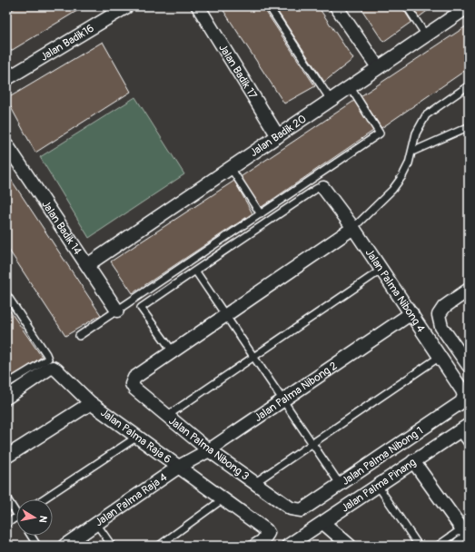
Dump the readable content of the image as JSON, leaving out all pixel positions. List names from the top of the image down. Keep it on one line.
{"streets":{"street":["Jalan Badik16","Jalan Badik 17","Jalan Badik 20","Jalan Badik 14","Jalan Palma Nibong 4","Jalan Palma Nibong 2","Jalan Palma Raja 6","Jalan Palma Nibong 3","Jalan Palma Nibong 1","Jalan Palma Pinang","Jalan Palma Raja 4"]},"crossings":[["Jalan Badik 17","Jalan Badik 20"],["Jalan Badik 20","Jalan Badik 14"],["Jalan Palma Nibong 4","Jalan Palma Nibong 2"],["Jalan Palma Nibong 4","Jalan Palma Nibong 1"],["Jalan Palma Nibong 2","Jalan Palma Raja 6"],["Jalan Palma Nibong 2","Jalan Palma Nibong 3"],["Jalan Palma Nibong 2","Jalan Palma Raja 4"],["Jalan Palma Raja 6","Jalan Palma Raja 4"],["Jalan Palma Nibong 3","Jalan Palma Nibong 1"]],"north":"right"}
